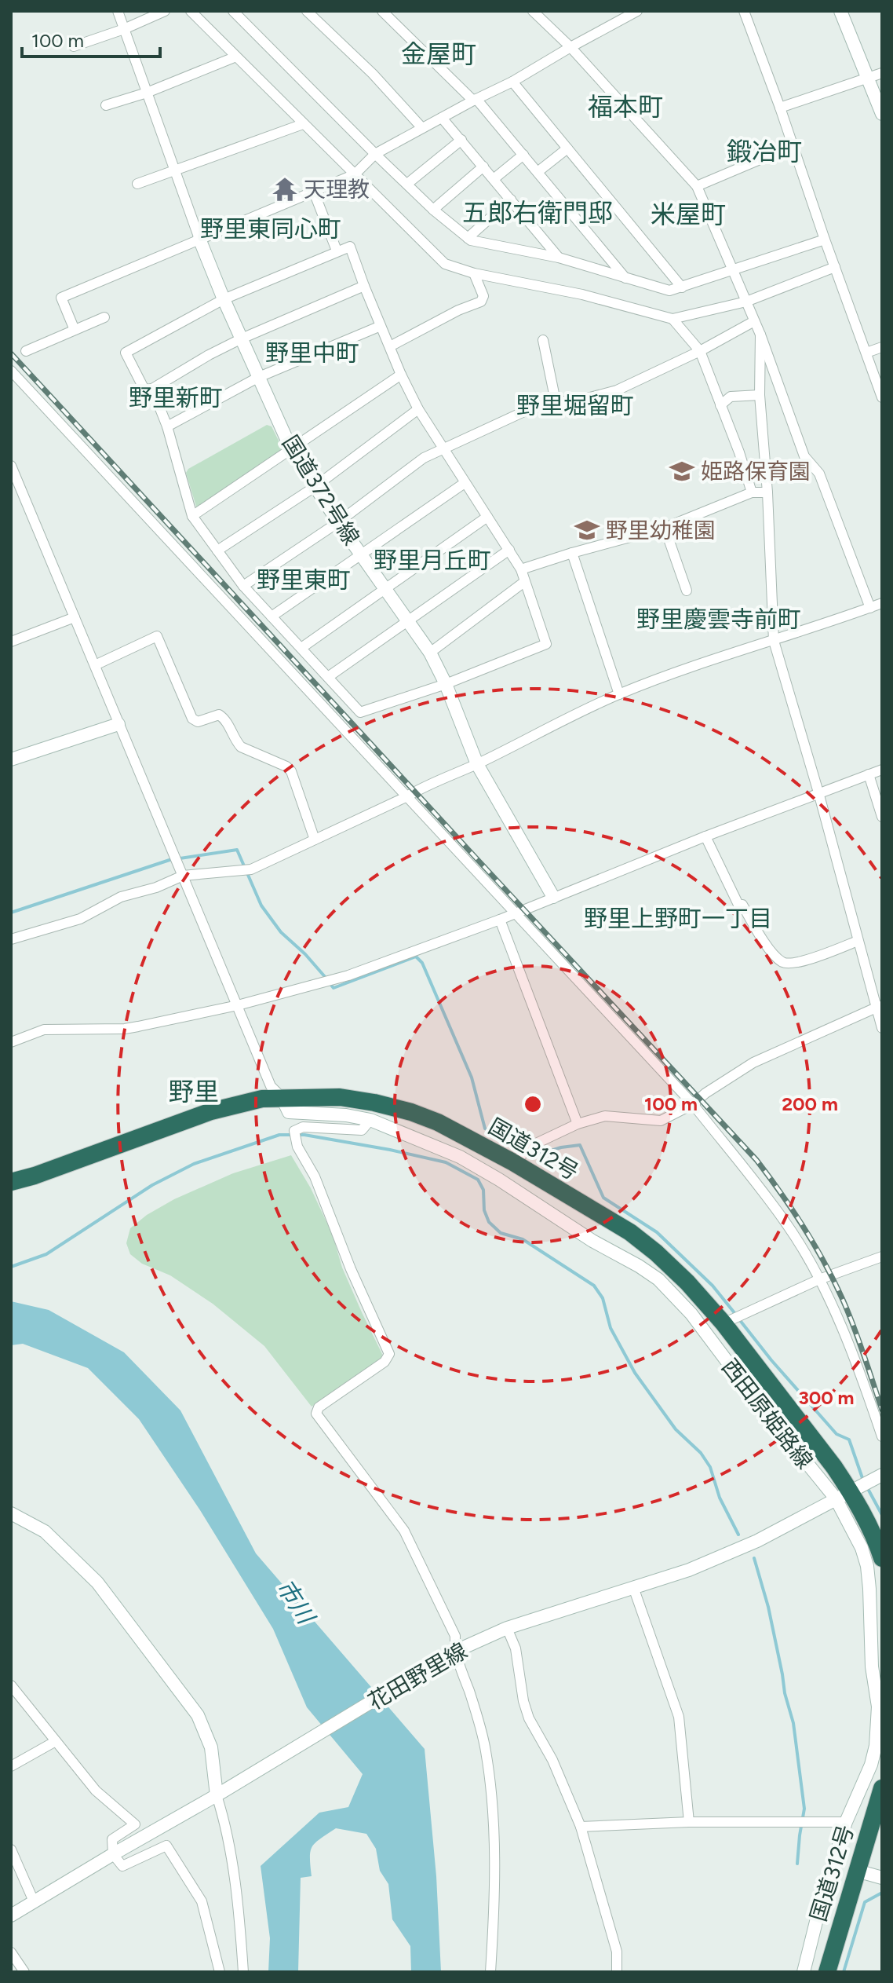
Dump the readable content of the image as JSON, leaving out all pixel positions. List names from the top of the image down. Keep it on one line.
{"streets":{"highway":["国道312号"],"main road":["国道372号線","西田原姫路線","花田野里線"]},"crossings":[["国道312号","西田原姫路線"],["国道312号","花田野里線"],["西田原姫路線","花田野里線"]],"districts":["金屋町","福本町","鍛冶町","五郎右衛門邸","米屋町","野里東同心町","野里中町","野里新町","野里堀留町","野里月丘町","野里東町","野里慶雲寺前町","野里上野町一丁目","野里"],"water":["市川"],"places":{"temple":["天理教"],"school or university":["姫路保育園","野里幼稚園"]},"scale_bar":"100 m","rings":["100 m","200 m","300 m"]}
